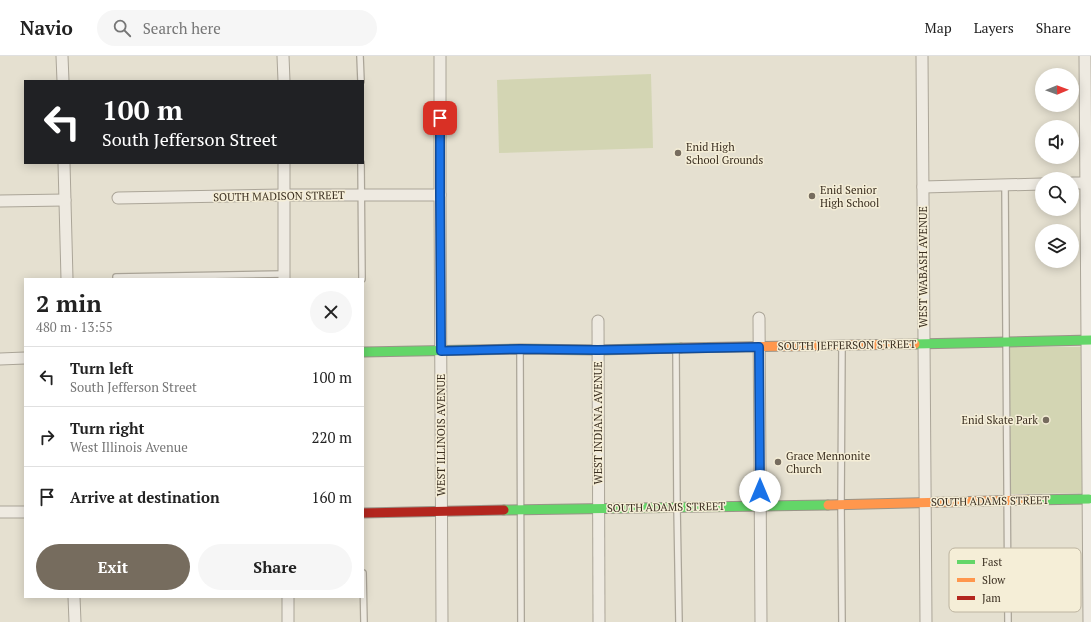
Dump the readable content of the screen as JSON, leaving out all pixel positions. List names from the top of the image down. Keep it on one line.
{"streets":{"street":["SOUTH MADISON STREET","WEST WABASH AVENUE","SOUTH JEFFERSON STREET","WEST INDIANA AVENUE","WEST ILLINOIS AVENUE","SOUTH ADAMS STREET"]},"crossings":[["SOUTH MADISON STREET","WEST ILLINOIS AVENUE"],["WEST WABASH AVENUE","SOUTH JEFFERSON STREET"],["WEST WABASH AVENUE","SOUTH ADAMS STREET"],["SOUTH JEFFERSON STREET","WEST INDIANA AVENUE"],["SOUTH JEFFERSON STREET","WEST ILLINOIS AVENUE"],["WEST INDIANA AVENUE","SOUTH ADAMS STREET"],["WEST ILLINOIS AVENUE","SOUTH ADAMS STREET"]],"places":["Enid High School Grounds","Enid Senior High School","Enid Skate Park","Grace Mennonite Church"],"legend":["Fast","Slow","Jam"],"north":"right","page":{"header":"Navio","search":"Search here","nav":["Map","Layers","Share"],"turn":["100 m","South Jefferson Street"],"heading":["2 min","480 m · 13:55"],"list":[{"name":"Turn left","note":"South Jefferson Street","value":"100 m"},{"name":"Turn right","note":"West Illinois Avenue","value":"220 m"},{"name":"Arrive at destination","value":"160 m"}],"buttons":["Exit","Share"]}}
